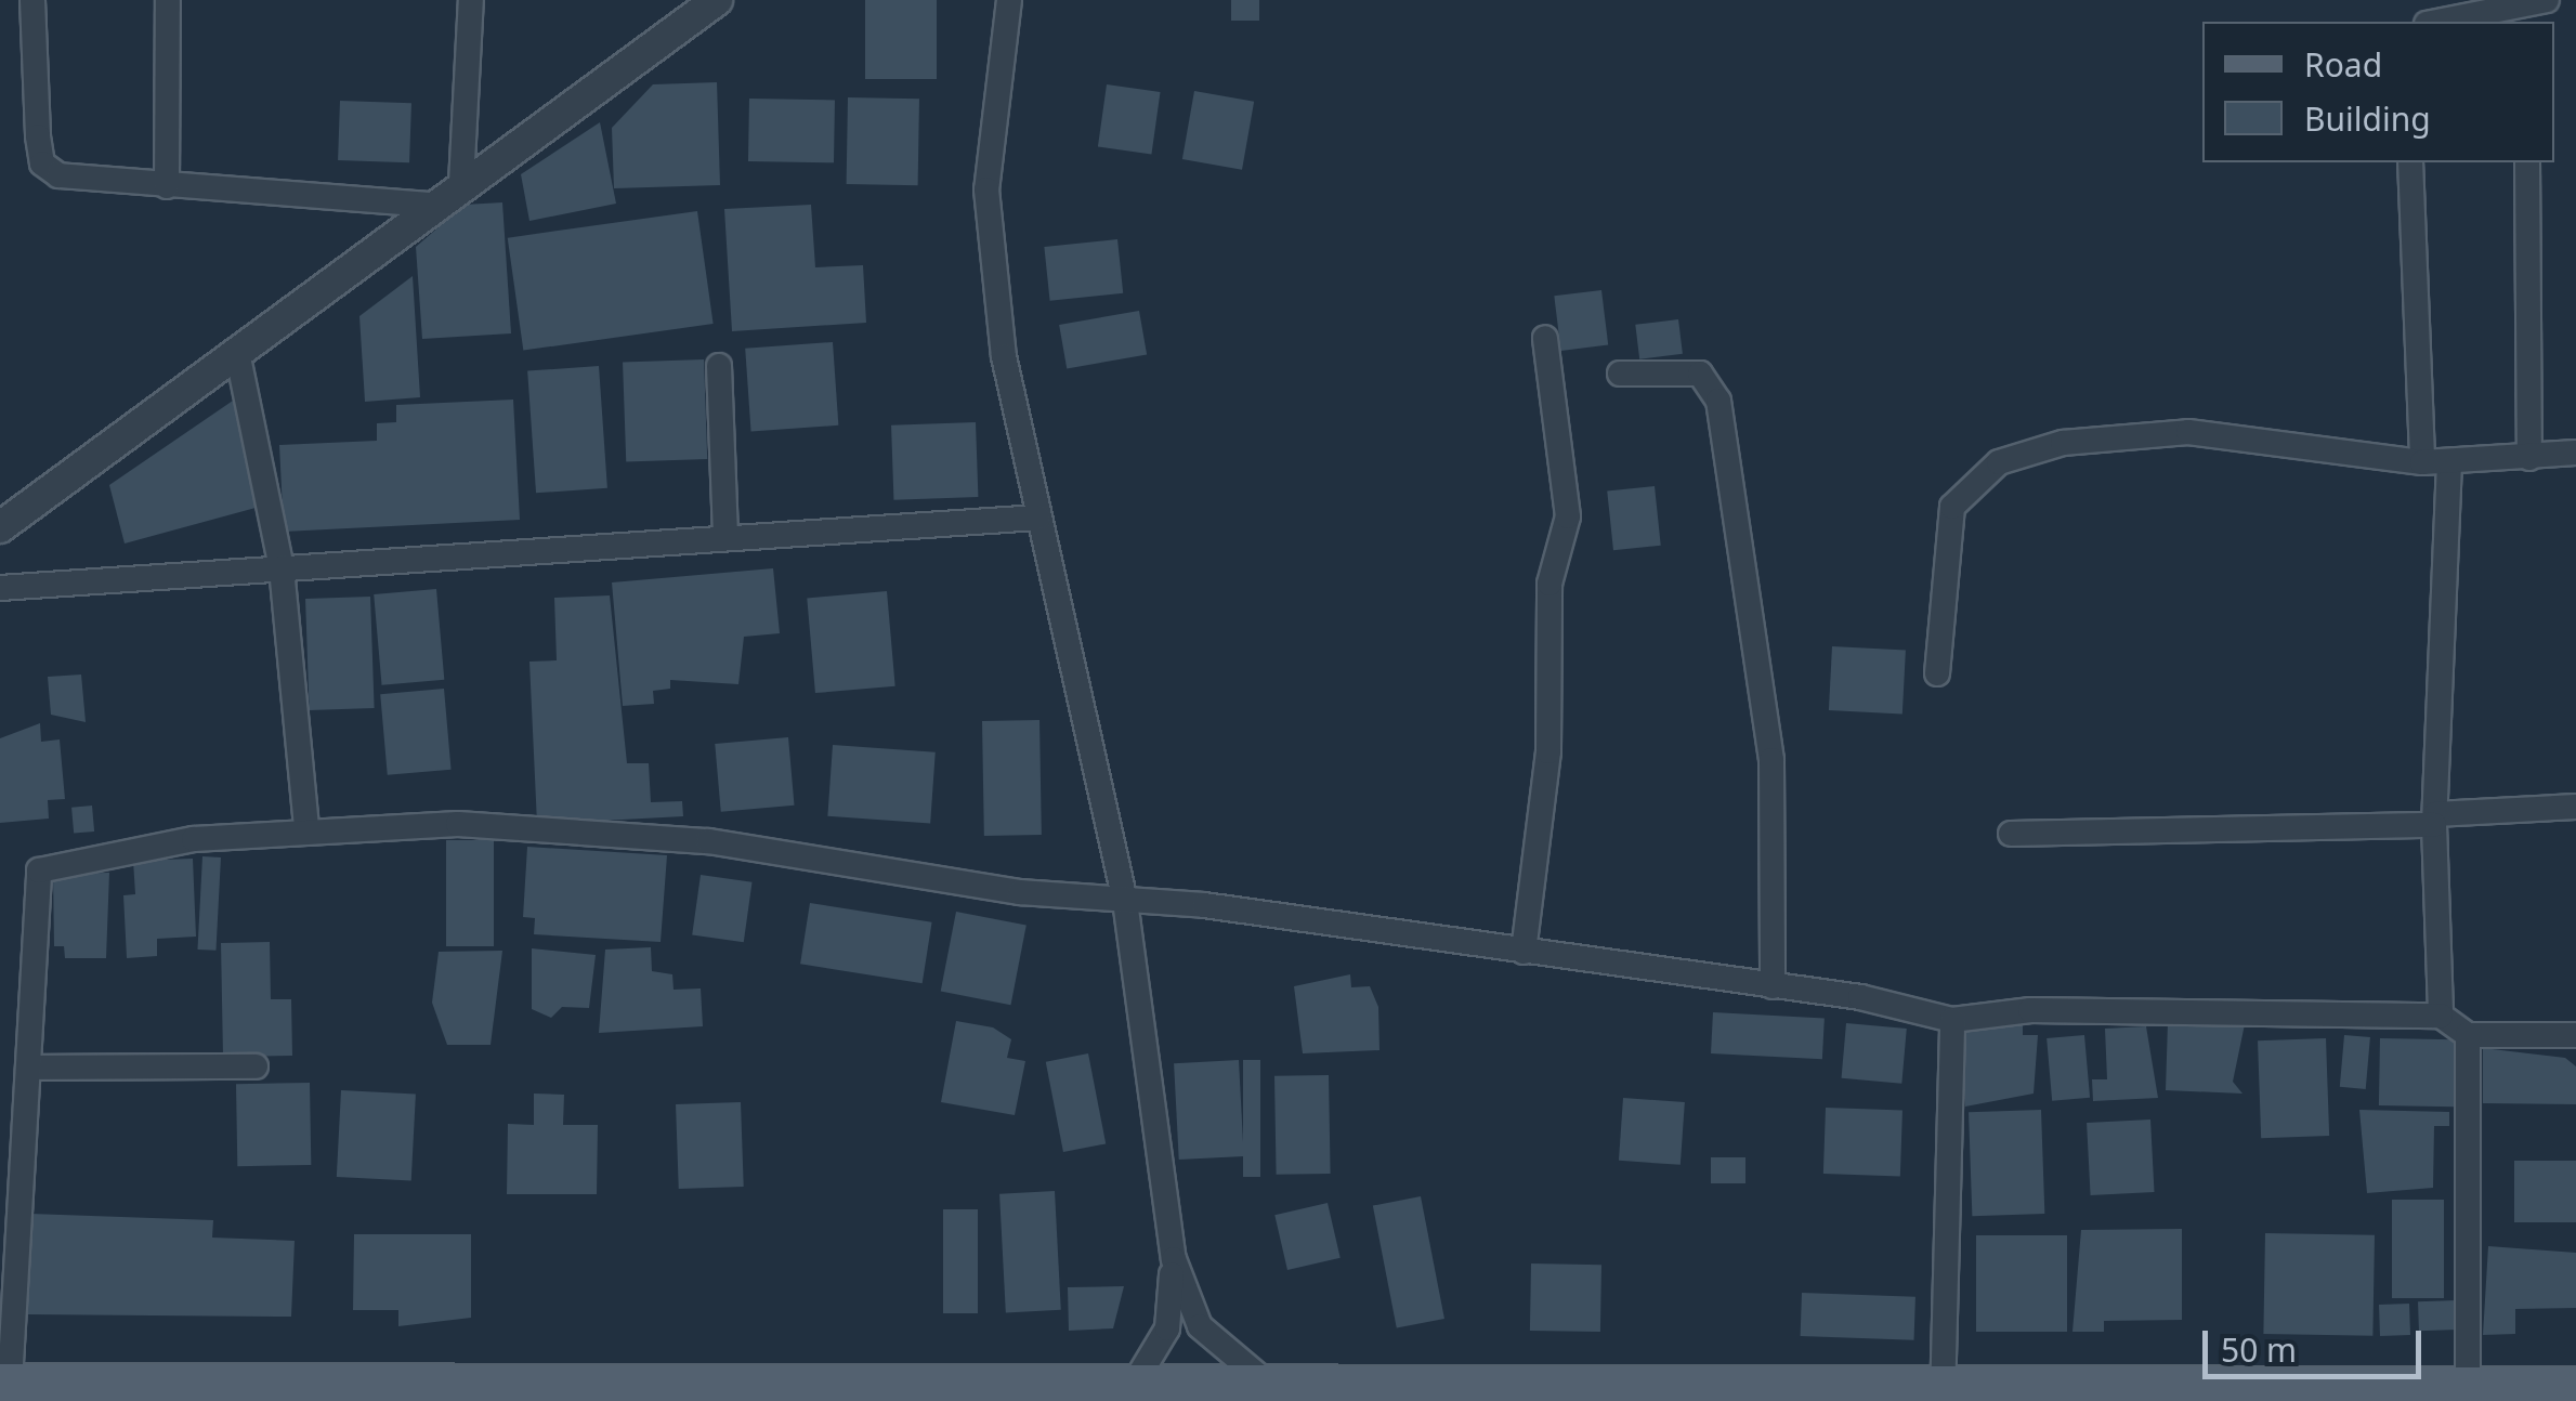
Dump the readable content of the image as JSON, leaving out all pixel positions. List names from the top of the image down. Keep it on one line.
{"legend":["Road","Building"],"scale_bar":"50 m"}
